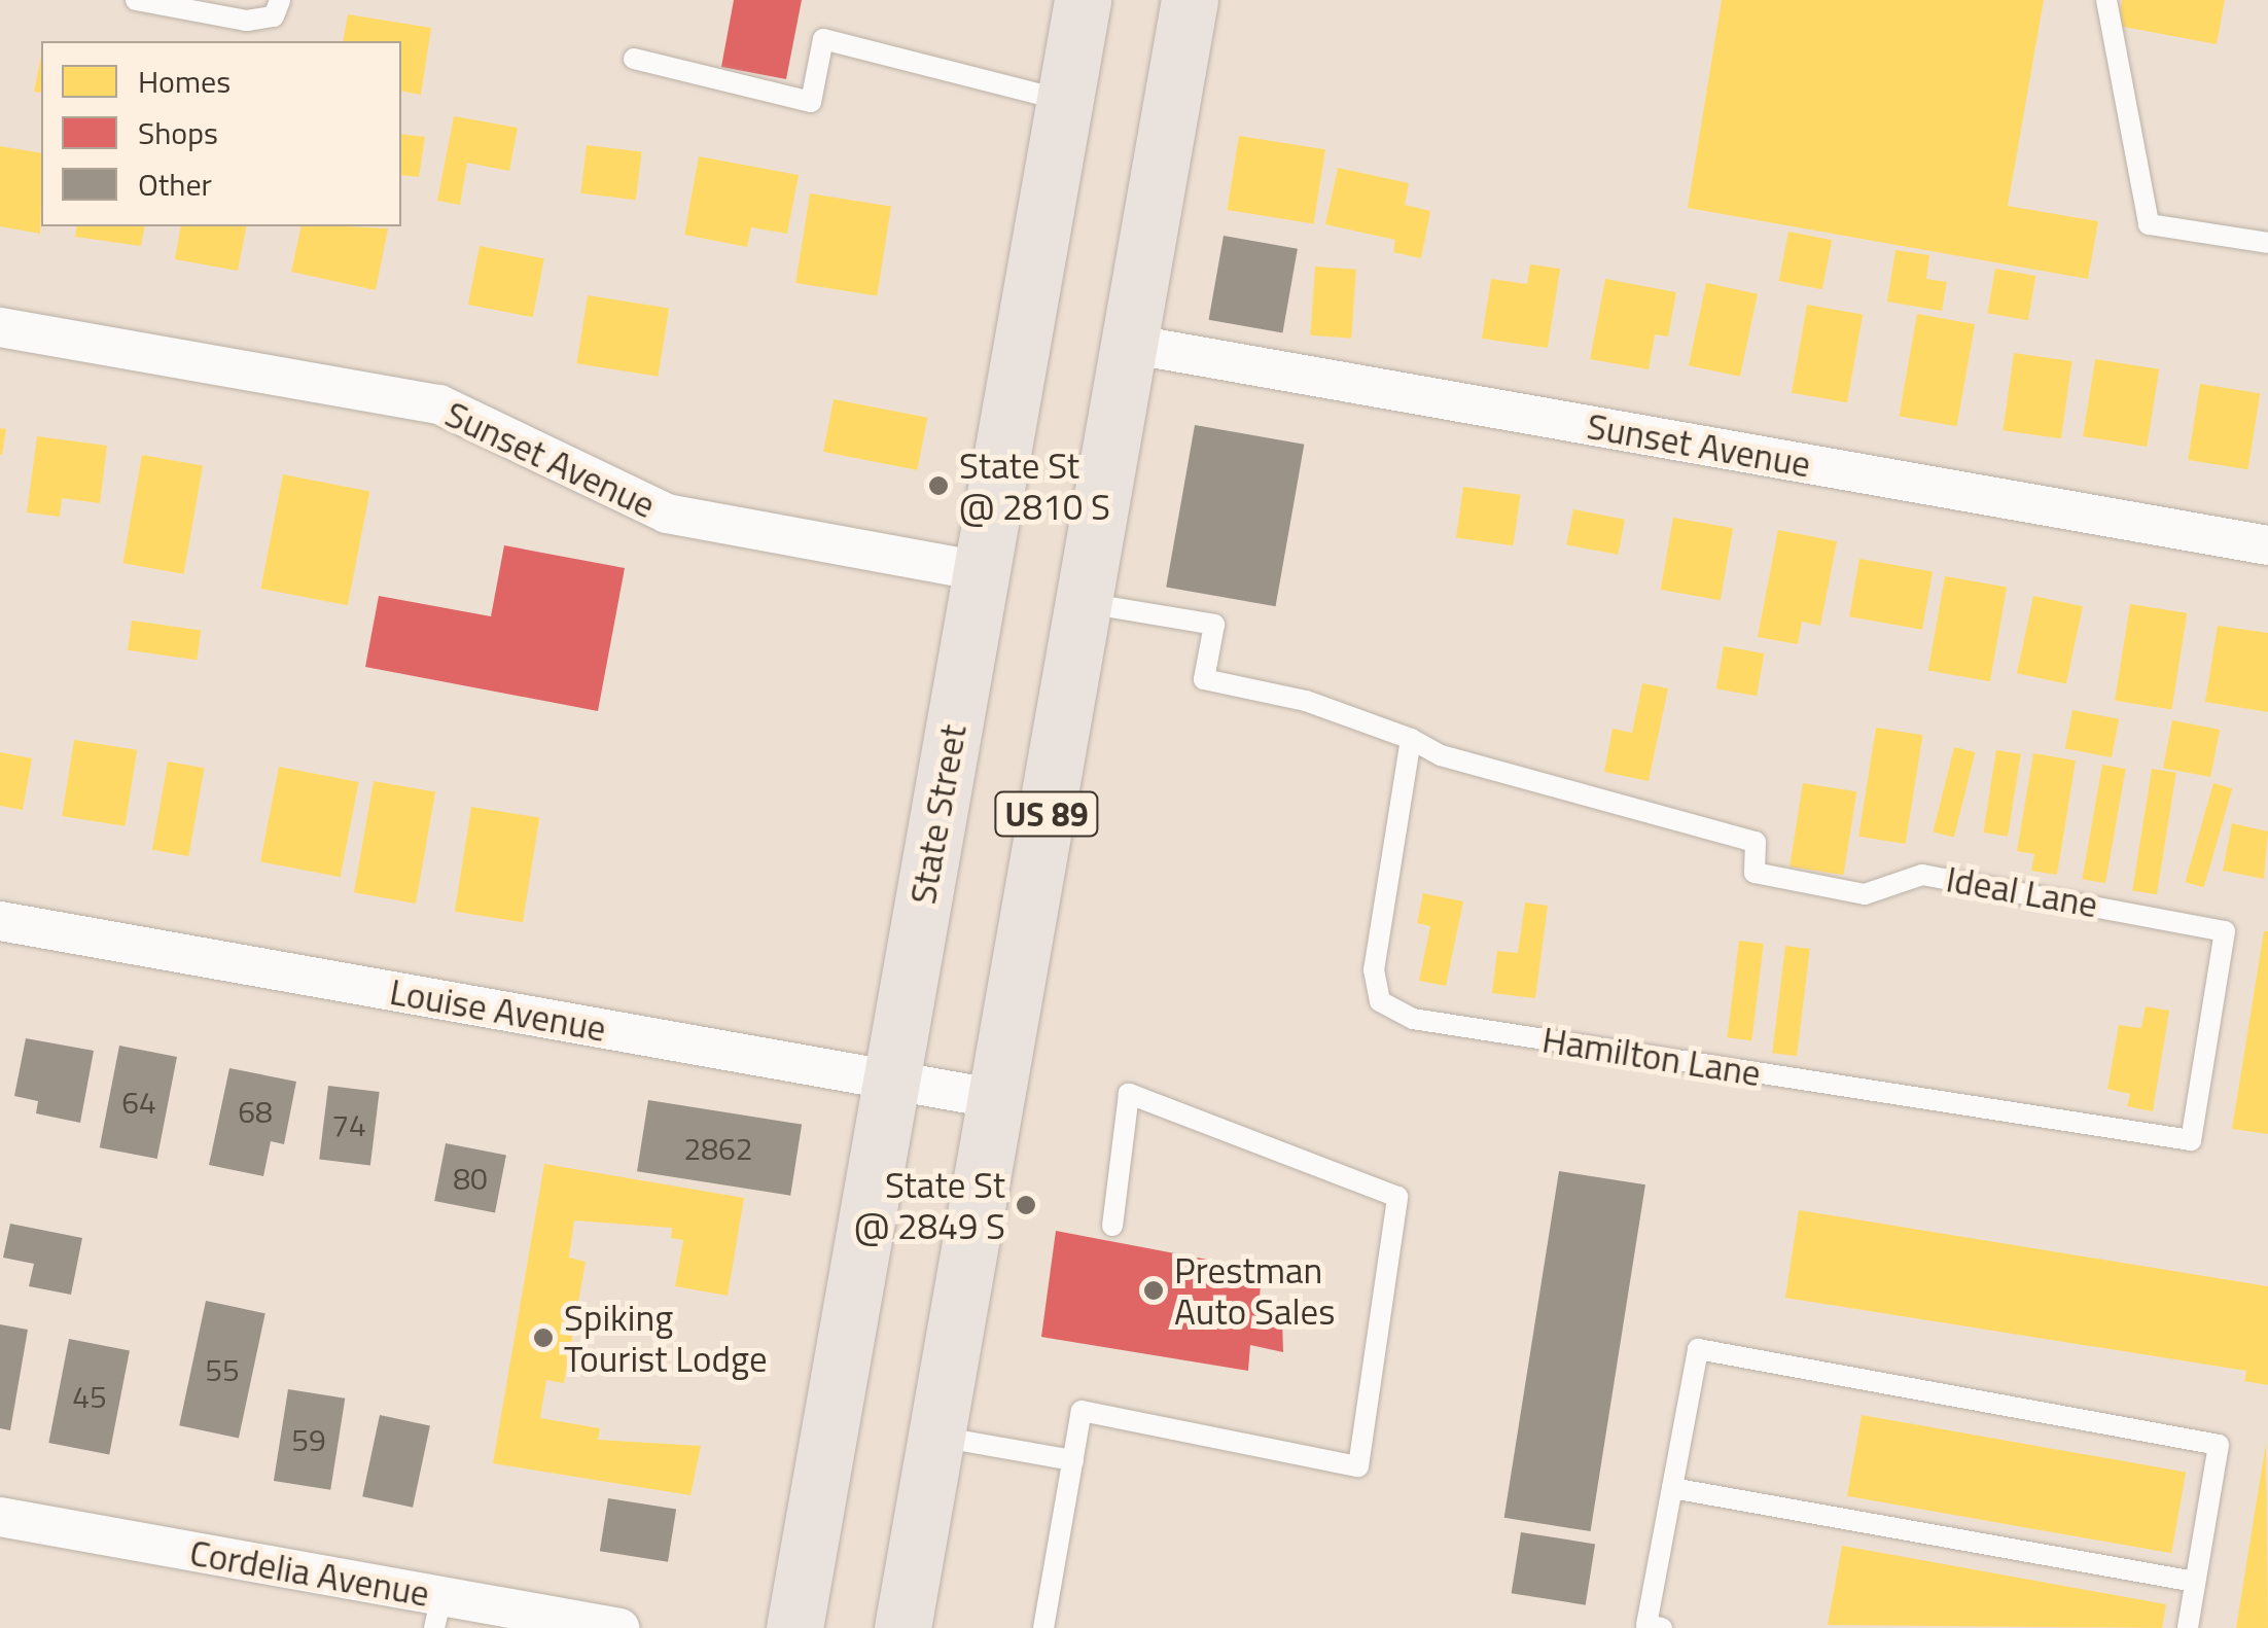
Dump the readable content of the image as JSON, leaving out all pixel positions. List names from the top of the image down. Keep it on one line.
{"streets":{"main road":["State Street","US 89"],"street":["Sunset Avenue","Louise Avenue","Cordelia Avenue"],"lane":["Ideal Lane","Hamilton Lane"]},"crossings":[["Sunset Avenue","State Street"],["Sunset Avenue","US 89"],["State Street","Louise Avenue"],["US 89","Louise Avenue"],["Ideal Lane","Hamilton Lane"]],"places":["State St @ 2810 S","State St @ 2849 S","Prestman Auto Sales","Spiking Tourist Lodge"],"house_numbers":["64","68","74","2862","80","55","45","59"],"legend":["Homes","Shops","Other"]}
